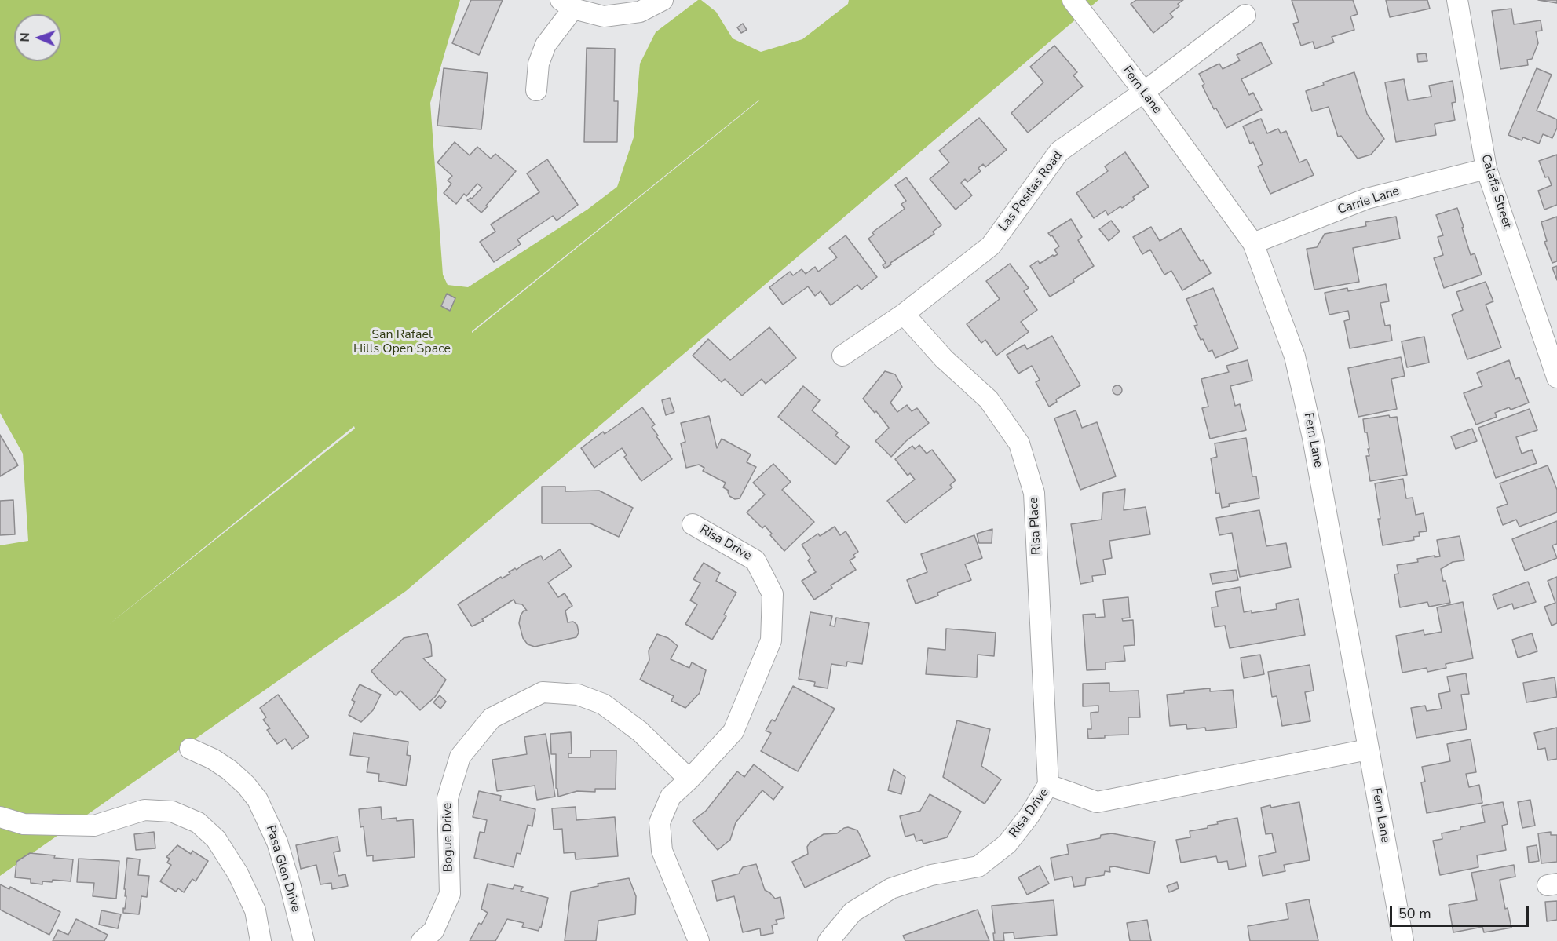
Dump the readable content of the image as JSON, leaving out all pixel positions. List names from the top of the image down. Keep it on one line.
{"streets":{"street":["Fern Lane","Las Positas Road","Calafia Street","Carrie Lane","Risa Place","Risa Drive","Bogue Drive","Pasa Glen Drive"]},"crossings":[["Fern Lane","Las Positas Road"],["Fern Lane","Carrie Lane"],["Fern Lane","Risa Drive"],["Las Positas Road","Risa Place"],["Calafia Street","Carrie Lane"],["Risa Place","Risa Drive"],["Risa Drive","Bogue Drive"]],"parks":["San Rafael Hills Open Space"],"scale_bar":"50 m","north":"left"}
